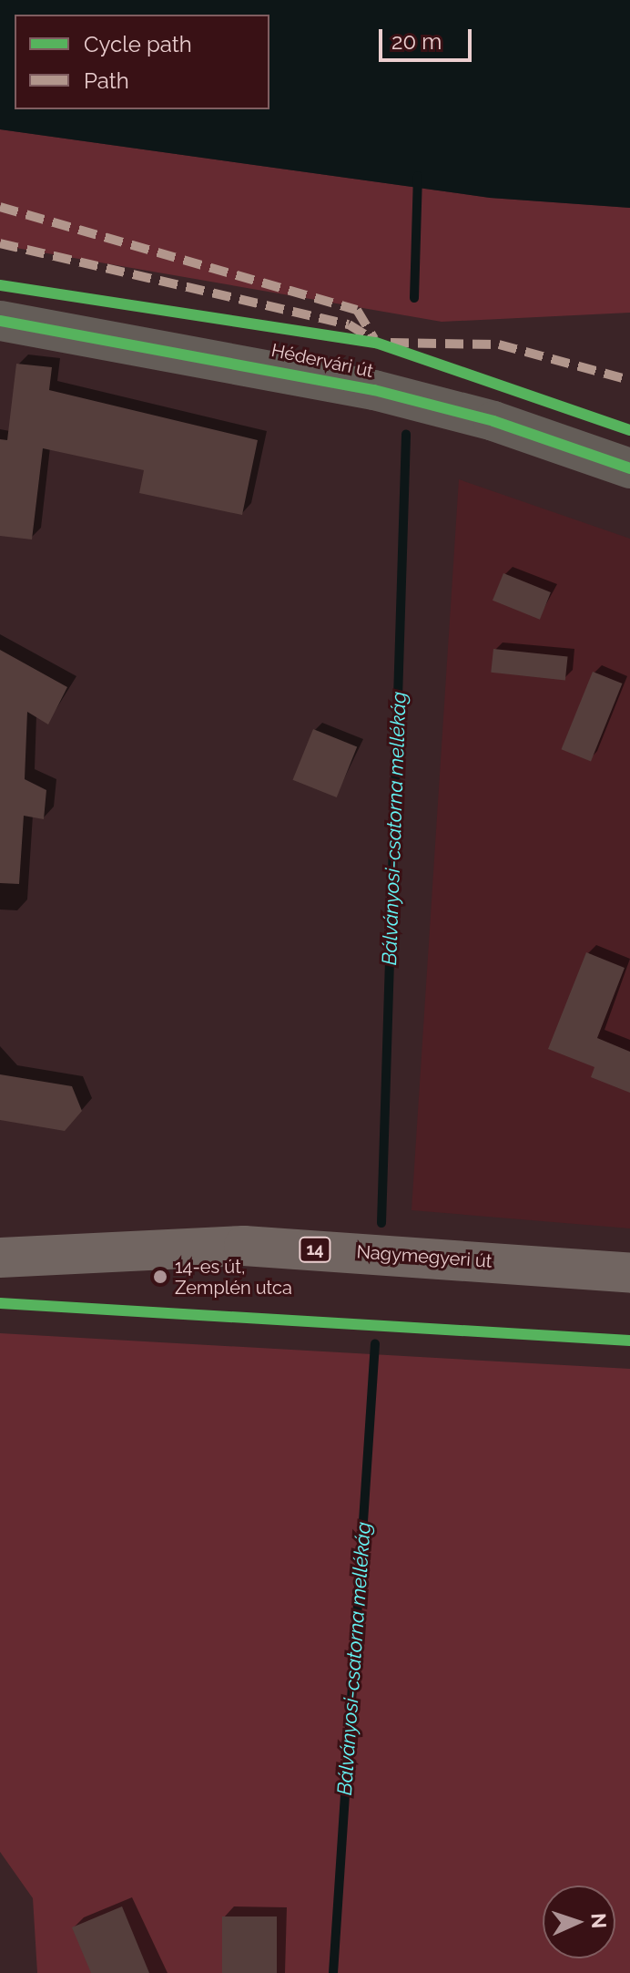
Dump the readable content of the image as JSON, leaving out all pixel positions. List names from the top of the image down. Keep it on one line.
{"streets":{"main road":["14","Nagymegyeri út"],"street":["Hédervári út"]},"water":["Bálványosi-csatorna mellékág"],"places":["14-es út, Zemplén utca"],"legend":["Cycle path","Path"],"scale_bar":"20 m","north":"right"}
